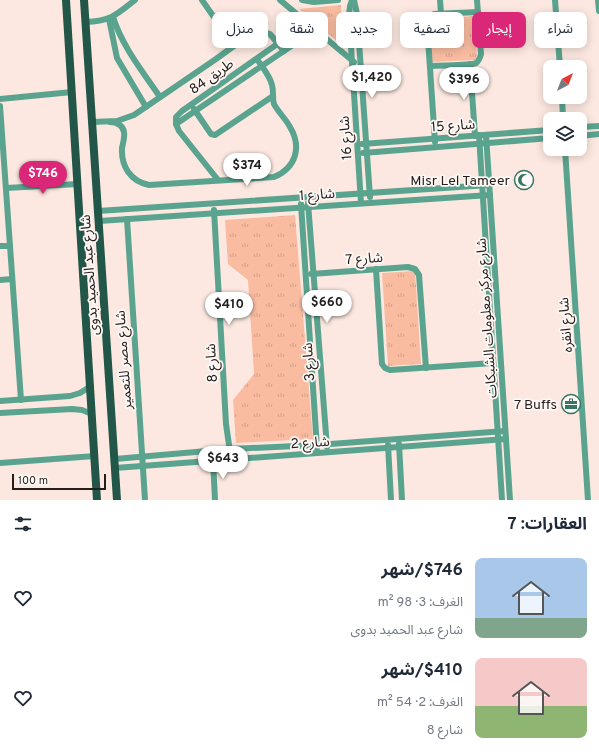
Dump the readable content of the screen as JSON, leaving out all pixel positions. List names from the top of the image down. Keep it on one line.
{"streets":{"main road":["شارع عبد الحميد بدوى"],"street":["طريق 84","شارع 15","شارع 16","شارع 1","شارع 7","شارع مركز معلومات الشبكات","شارع انقره","شارع مصر للتعمير","شارع 3","شارع 8","شارع 2"]},"crossings":[["شارع 15","شارع 16"],["شارع 15","شارع مركز معلومات الشبكات"],["شارع 16","شارع 1"],["شارع 1","شارع عبد الحميد بدوى"],["شارع 1","شارع مركز معلومات الشبكات"],["شارع 1","شارع مصر للتعمير"],["شارع 1","شارع 3"],["شارع 1","شارع 8"],["شارع 7","شارع 3"],["شارع عبد الحميد بدوى","شارع 2"],["شارع مركز معلومات الشبكات","شارع 2"],["شارع مصر للتعمير","شارع 2"],["شارع 3","شارع 2"],["شارع 8","شارع 2"]],"places":{"mosque":["Misr Lel Tameer"],"office":["7 Buffs"]},"scale_bar":"100 m","north":"top right","page":{"chip":["شراء","إيجار","تصفية","جديد","شقة","منزل"],"price":["$1,420","$396","$374","$746","$660","$410","$643"],"scale":"100 m","heading":"العقارات: 7","list":[{"name":"$746/شهر","note":"الغرف: 3 · 98 m² · شارع عبد الحميد بدوى"},{"name":"$410/شهر","note":"الغرف: 2 · 54 m² · شارع 8"}]}}
